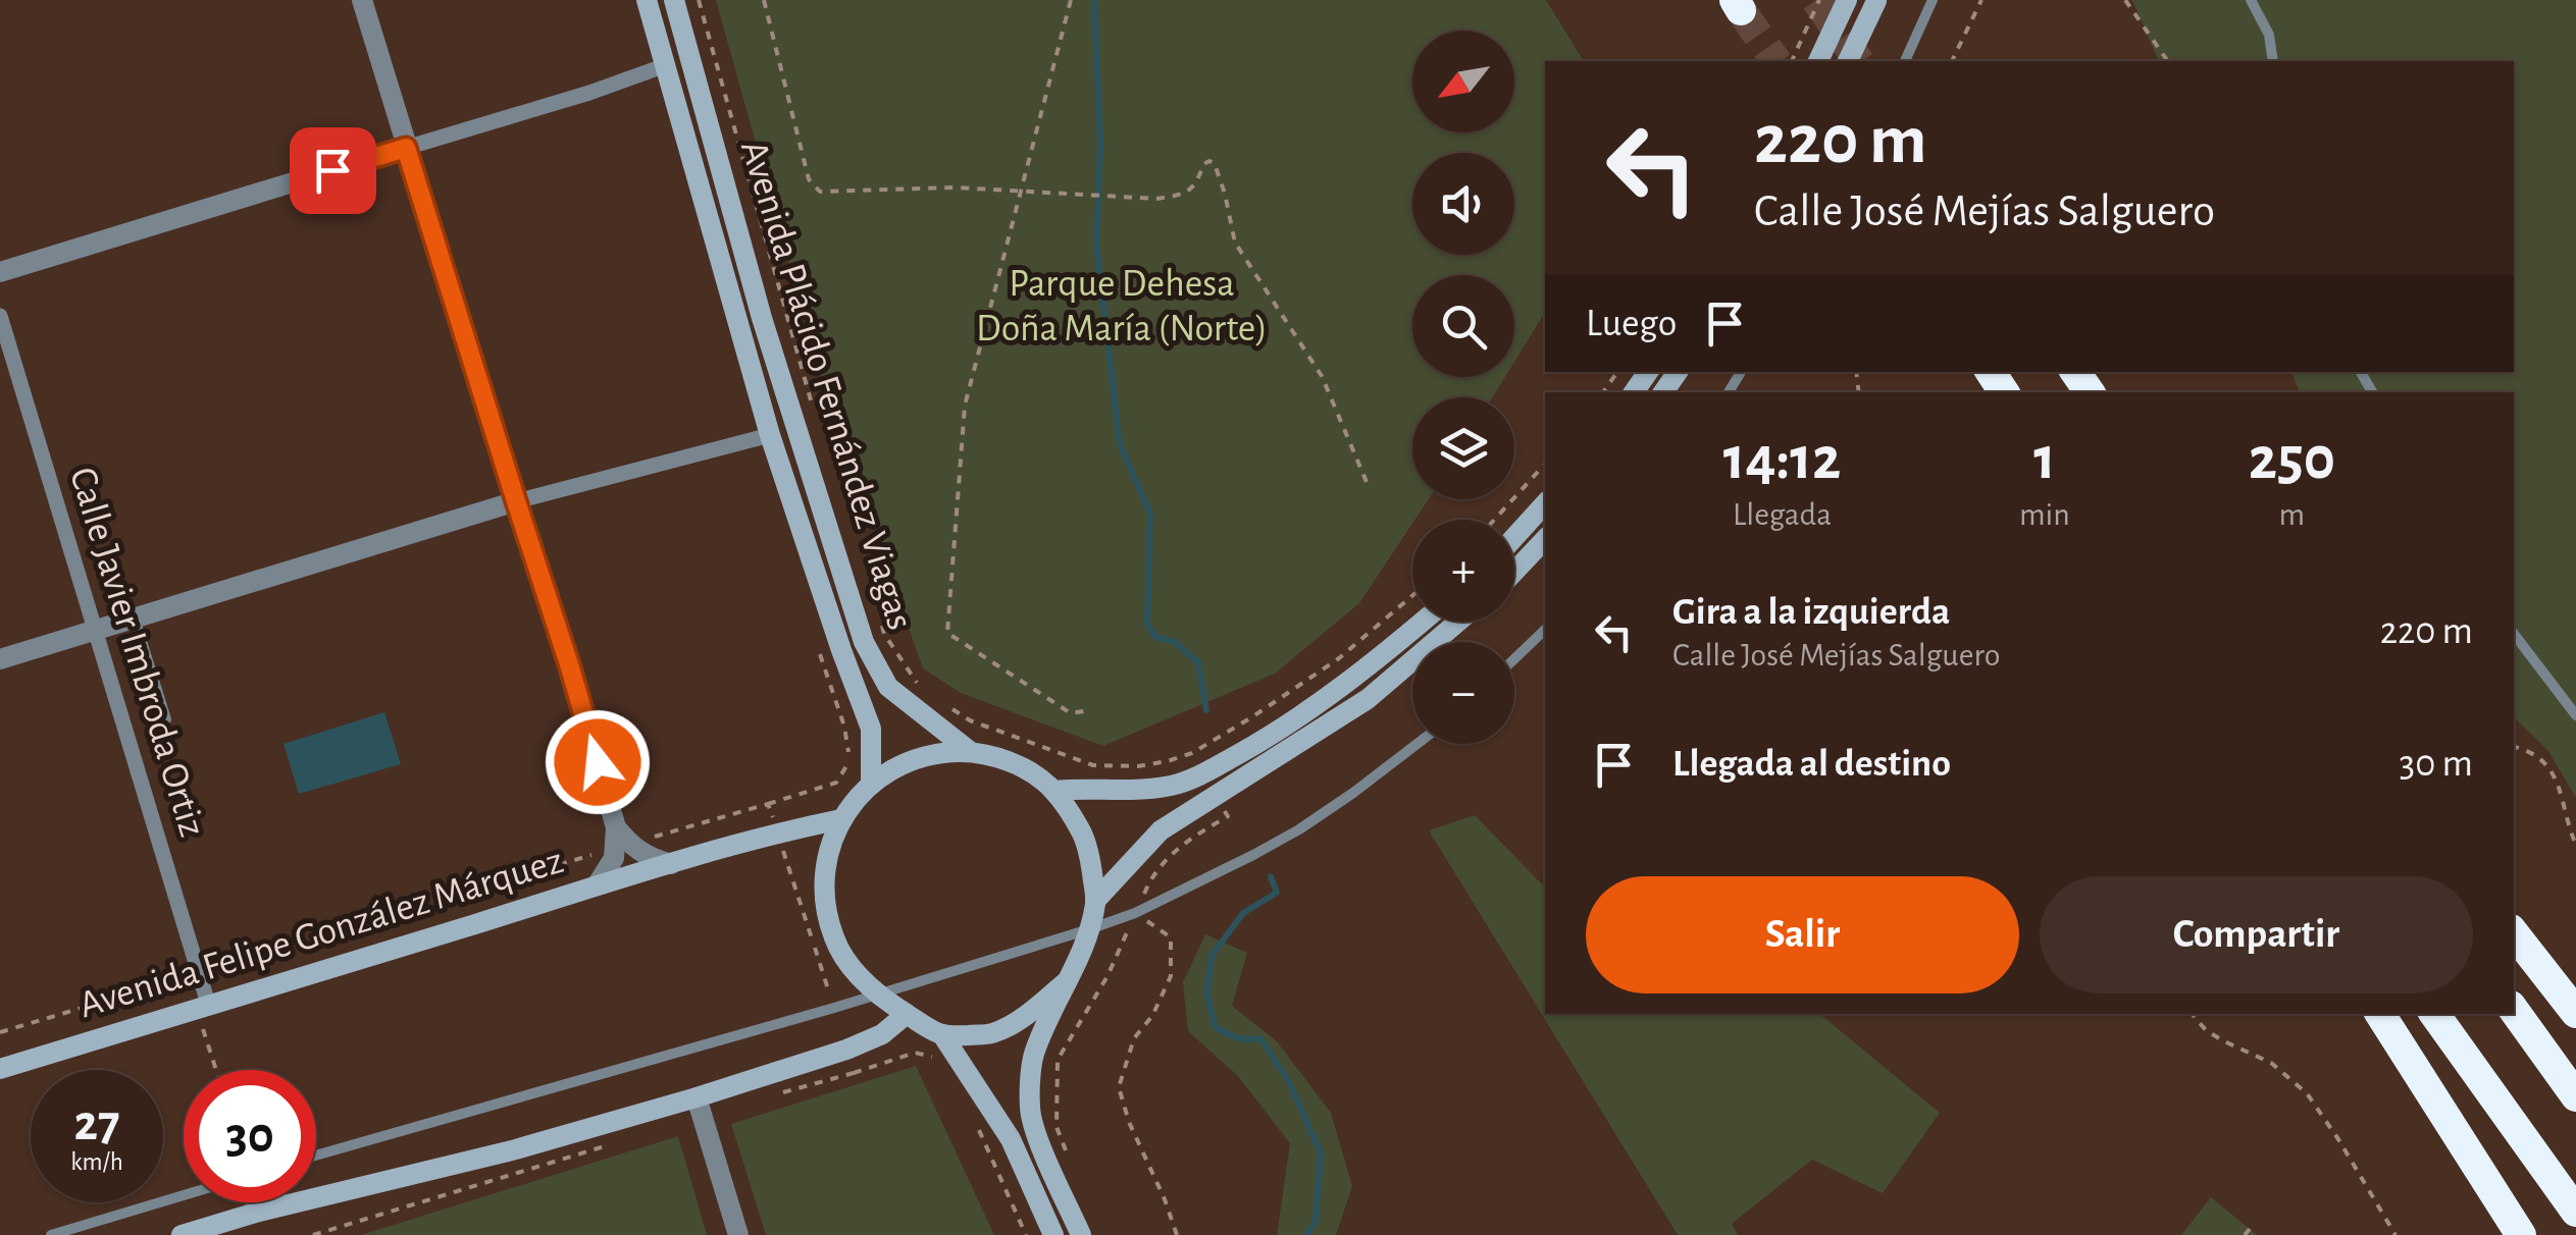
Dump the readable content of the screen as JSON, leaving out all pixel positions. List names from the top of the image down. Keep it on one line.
{"streets":{"main road":["Avenida Plácido Fernández Viagas","Avenida Felipe González Márquez"],"street":["Calle Javier Imbroda Ortiz"]},"crossings":[["Avenida Plácido Fernández Viagas","Avenida Felipe González Márquez"],["Calle Javier Imbroda Ortiz","Avenida Felipe González Márquez"]],"parks":["Parque Dehesa Doña María (Norte)"],"north":"bottom left","page":{"map_buttons":["+","−"],"turn":["220 m","Calle José Mejías Salguero"],"then":"Luego","eta":["14:12","Llegada","1","min","250","m"],"list":[{"name":"Gira a la izquierda","note":"Calle José Mejías Salguero","value":"220 m"},{"name":"Llegada al destino","value":"30 m"}],"buttons":["Salir","Compartir"],"speed":"27 km/h","limit":"30"}}
